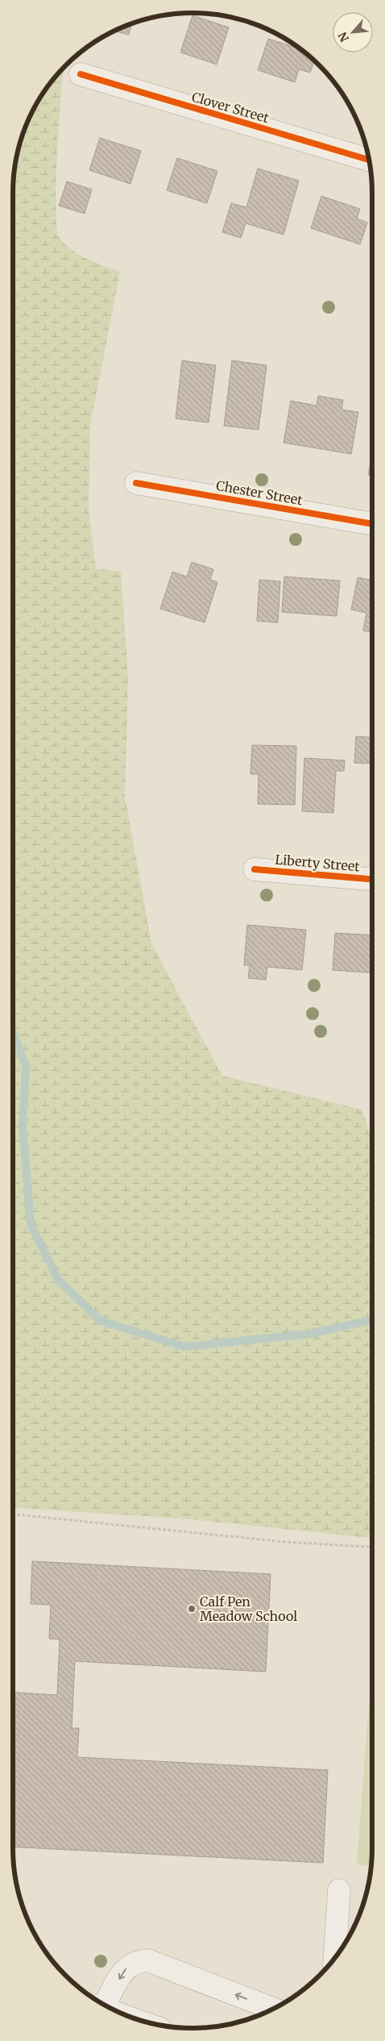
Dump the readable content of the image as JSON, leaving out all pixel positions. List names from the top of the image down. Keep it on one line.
{"streets":{"street":["Clover Street","Chester Street","Liberty Street"]},"places":["Calf Pen Meadow School"],"north":"bottom left"}
